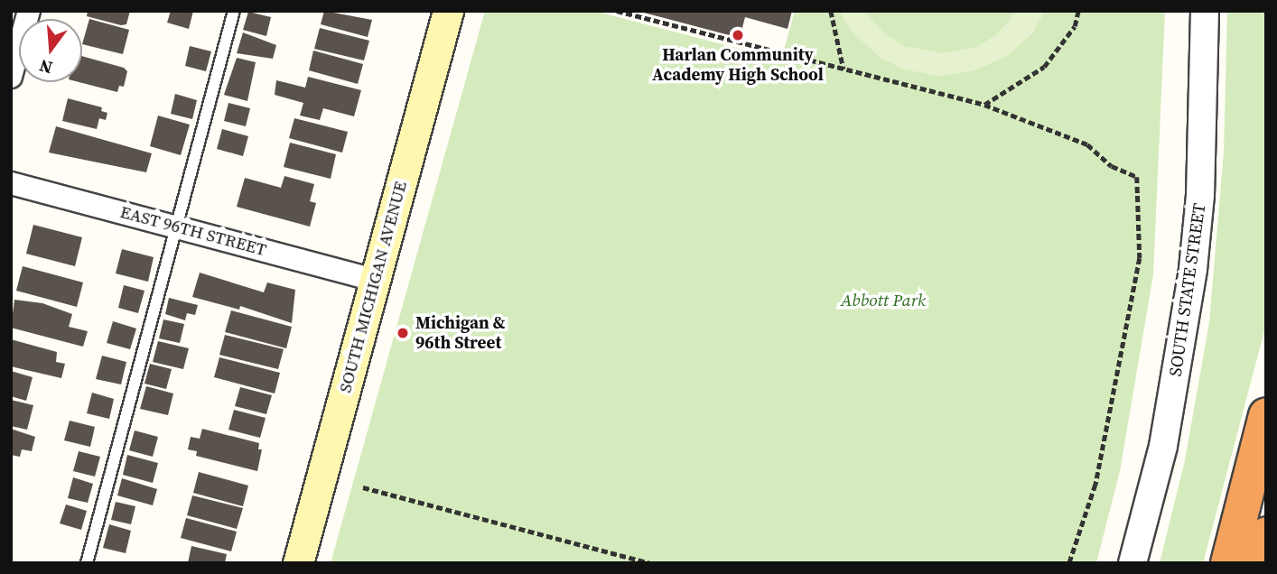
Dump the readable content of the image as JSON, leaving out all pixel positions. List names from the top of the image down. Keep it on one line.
{"streets":{"main road":["SOUTH MICHIGAN AVENUE"],"street":["EAST 96TH STREET","SOUTH STATE STREET"]},"crossings":[["EAST 96TH STREET","SOUTH MICHIGAN AVENUE"]],"parks":["Abbott Park"],"places":["Harlan Community Academy High School","Michigan & 96th Street"],"north":"bottom"}
